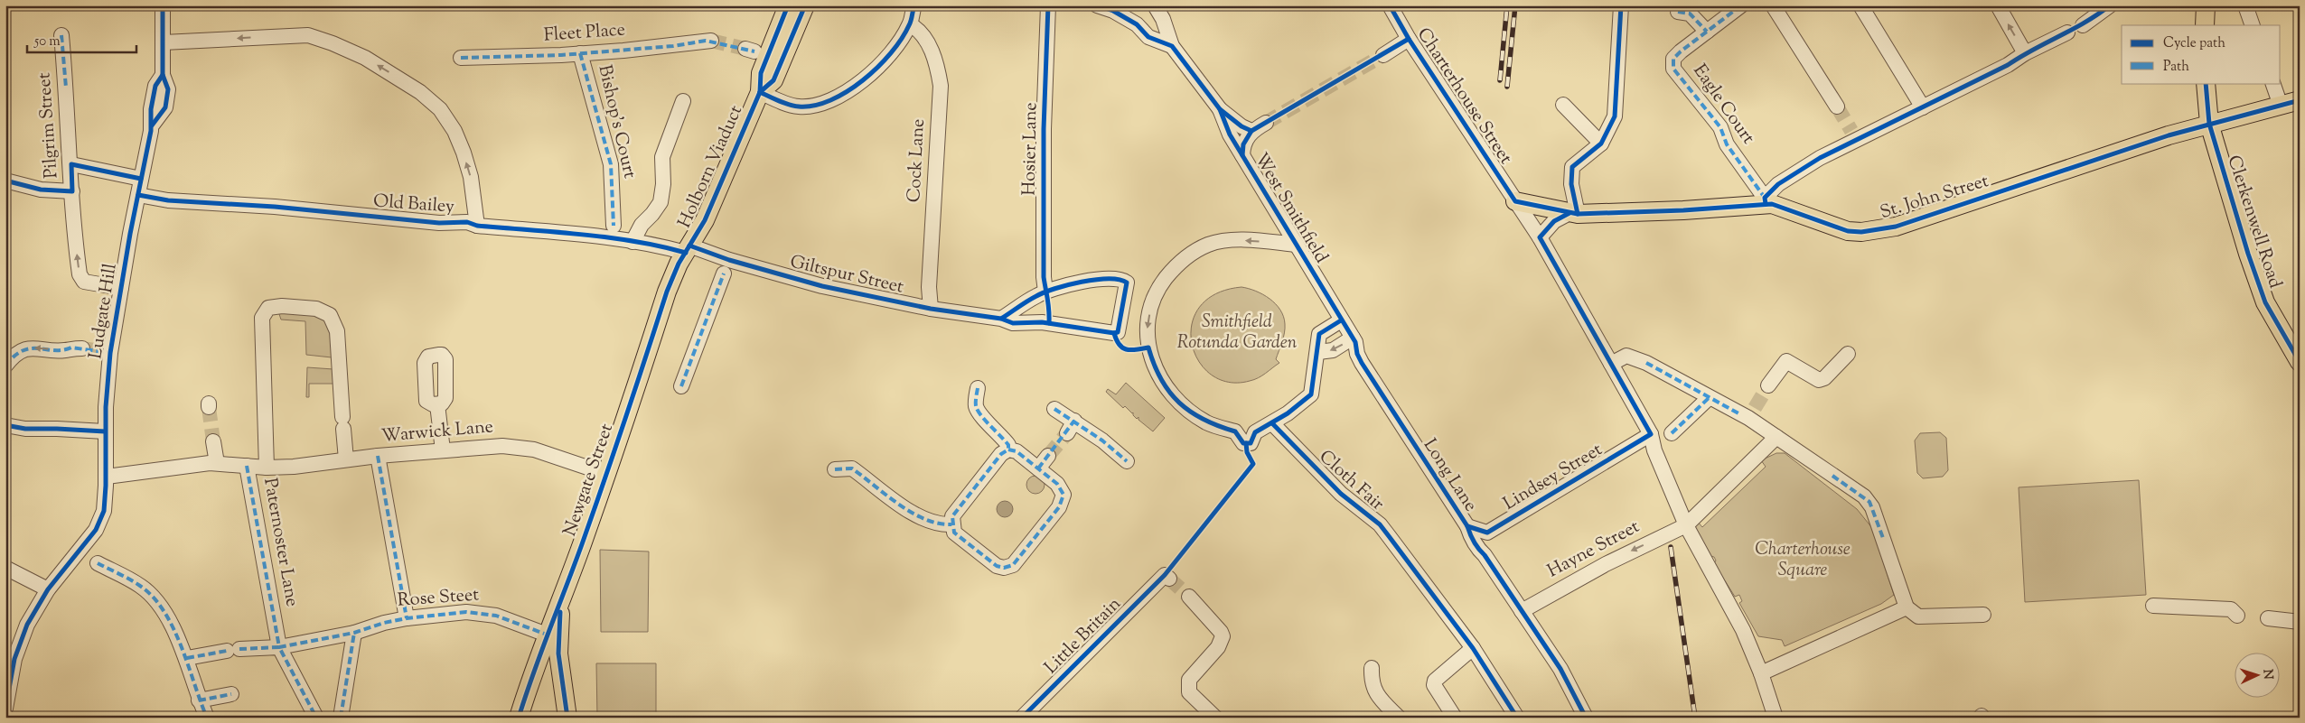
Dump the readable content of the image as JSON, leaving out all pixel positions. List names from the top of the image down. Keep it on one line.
{"streets":{"main road":["Holborn Viaduct","St. John Street","Clerkenwell Road","Newgate Street"],"street":["Fleet Place","Charterhouse Street","Eagle Court","Bishop's Court","Pilgrim Street","Hosier Lane","Cock Lane","Old Bailey","West Smithfield","Giltspur Street","Ludgate Hill","Warwick Lane","Long Lane","Lindsey Street","Cloth Fair","Paternoster Lane","Hayne Street","Rose Steet","Little Britain"]},"crossings":[["Fleet Place","Bishop's Court"],["Charterhouse Street","St. John Street"],["Charterhouse Street","Lindsey Street"],["Charterhouse Street","Hayne Street"],["Eagle Court","St. John Street"],["Pilgrim Street","Ludgate Hill"],["Cock Lane","Giltspur Street"],["Holborn Viaduct","Old Bailey"],["Holborn Viaduct","Giltspur Street"],["Holborn Viaduct","Newgate Street"],["St. John Street","Clerkenwell Road"],["Old Bailey","Giltspur Street"],["Old Bailey","Ludgate Hill"],["Old Bailey","Newgate Street"],["West Smithfield","Long Lane"],["West Smithfield","Cloth Fair"],["Giltspur Street","Newgate Street"],["Ludgate Hill","Warwick Lane"],["Warwick Lane","Newgate Street"],["Warwick Lane","Paternoster Lane"],["Long Lane","Hayne Street"],["Newgate Street","Rose Steet"],["Paternoster Lane","Rose Steet"]],"one_way":["Pilgrim Street","Hayne Street"],"parks":["Smithfield Rotunda Garden","Charterhouse Square"],"legend":["Cycle path","Path"],"scale_bar":"50 m","north":"right"}
